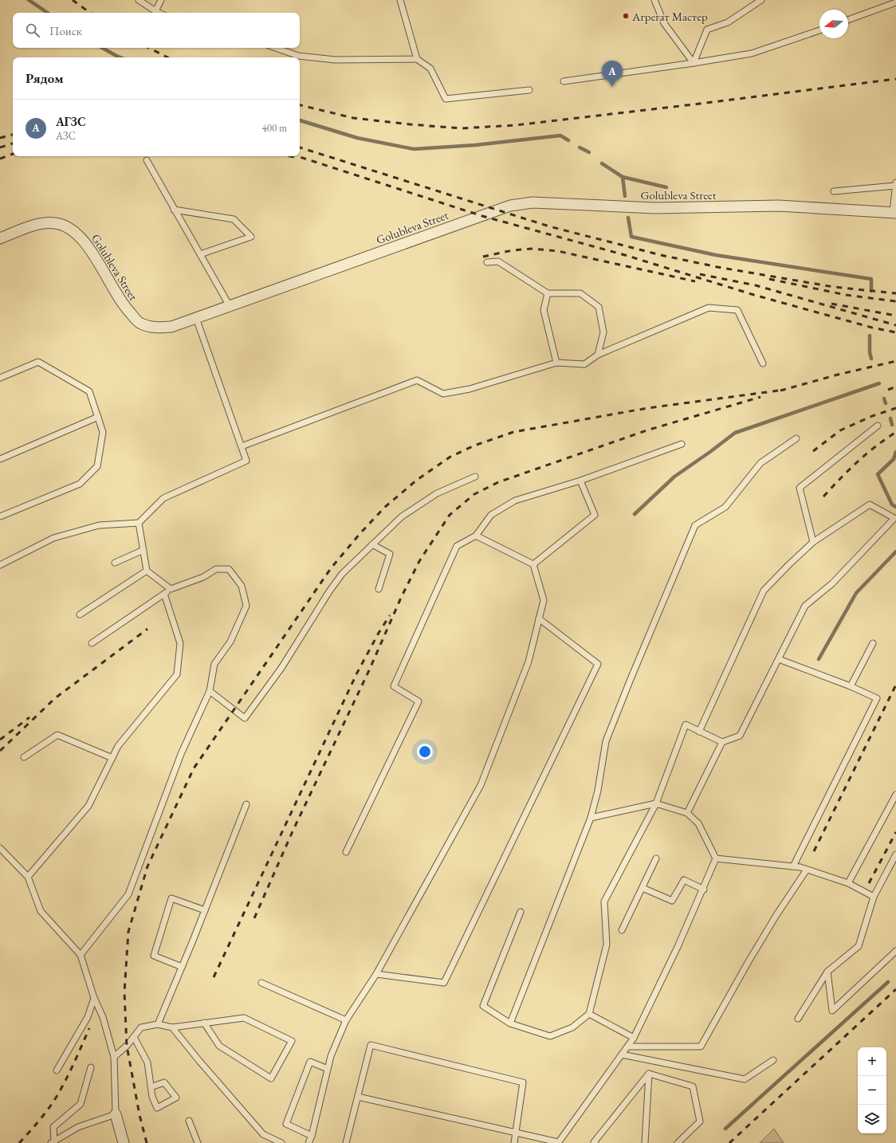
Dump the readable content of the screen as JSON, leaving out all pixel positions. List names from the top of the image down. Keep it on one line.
{"streets":{"street":["Golubleva Street"]},"places":["Агрегат Мастер"],"north":"left","page":{"search":"Поиск","heading":"Рядом","pins":"A","list":[{"mark":"A","name":"АГЗС","note":"АЗС","value":"400 m"}],"map_buttons":["+","−"]}}
